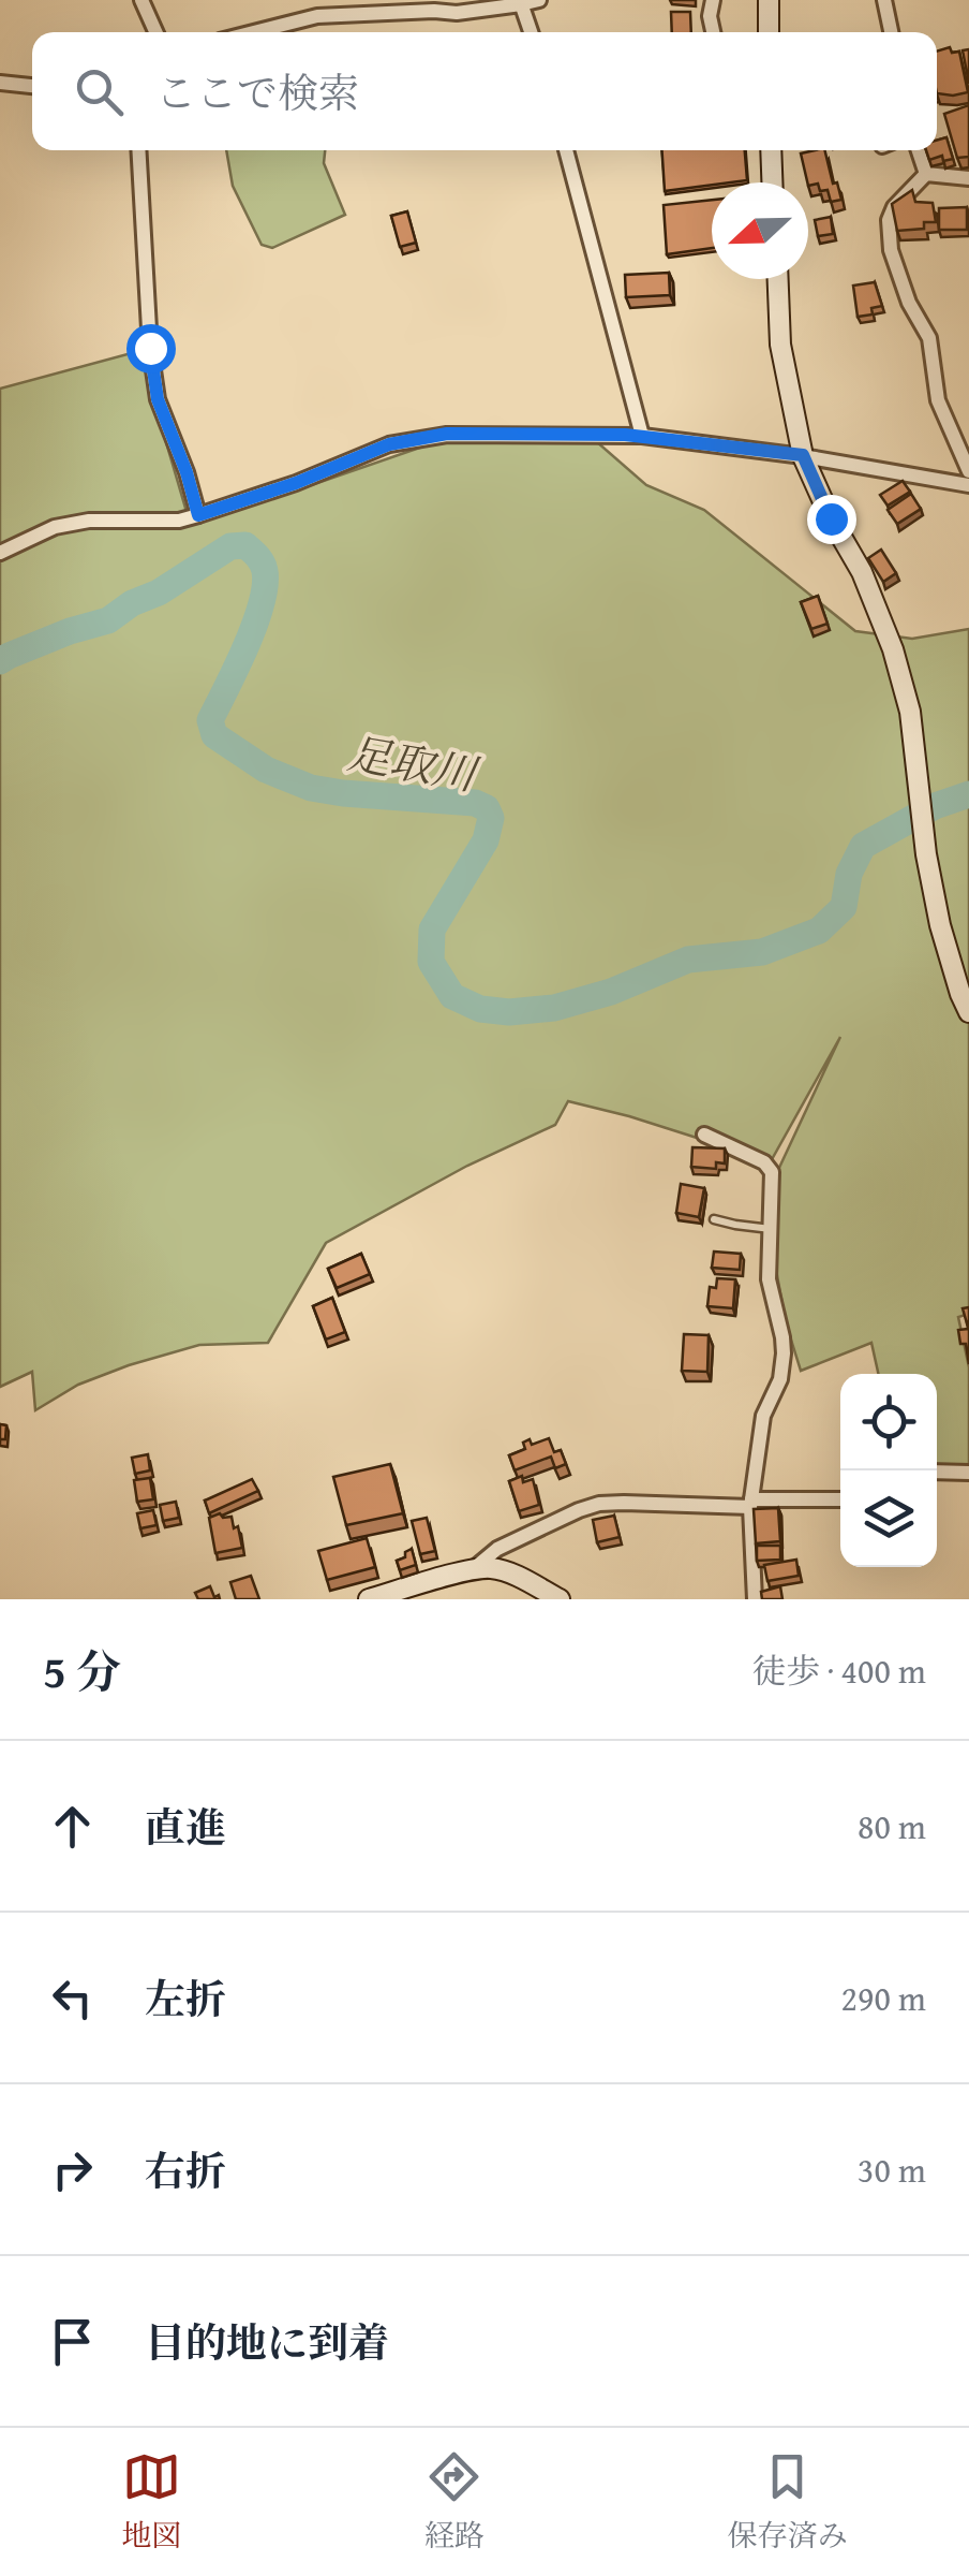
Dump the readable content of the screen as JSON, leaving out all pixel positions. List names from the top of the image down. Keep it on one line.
{"water":["足取川"],"north":"left","page":{"search":"ここで検索","heading":["5 分","徒歩 · 400 m"],"list":[["直進","80 m"],["左折","290 m"],["右折","30 m"],"目的地に到着"],"nav":["地図","経路","保存済み"]}}
